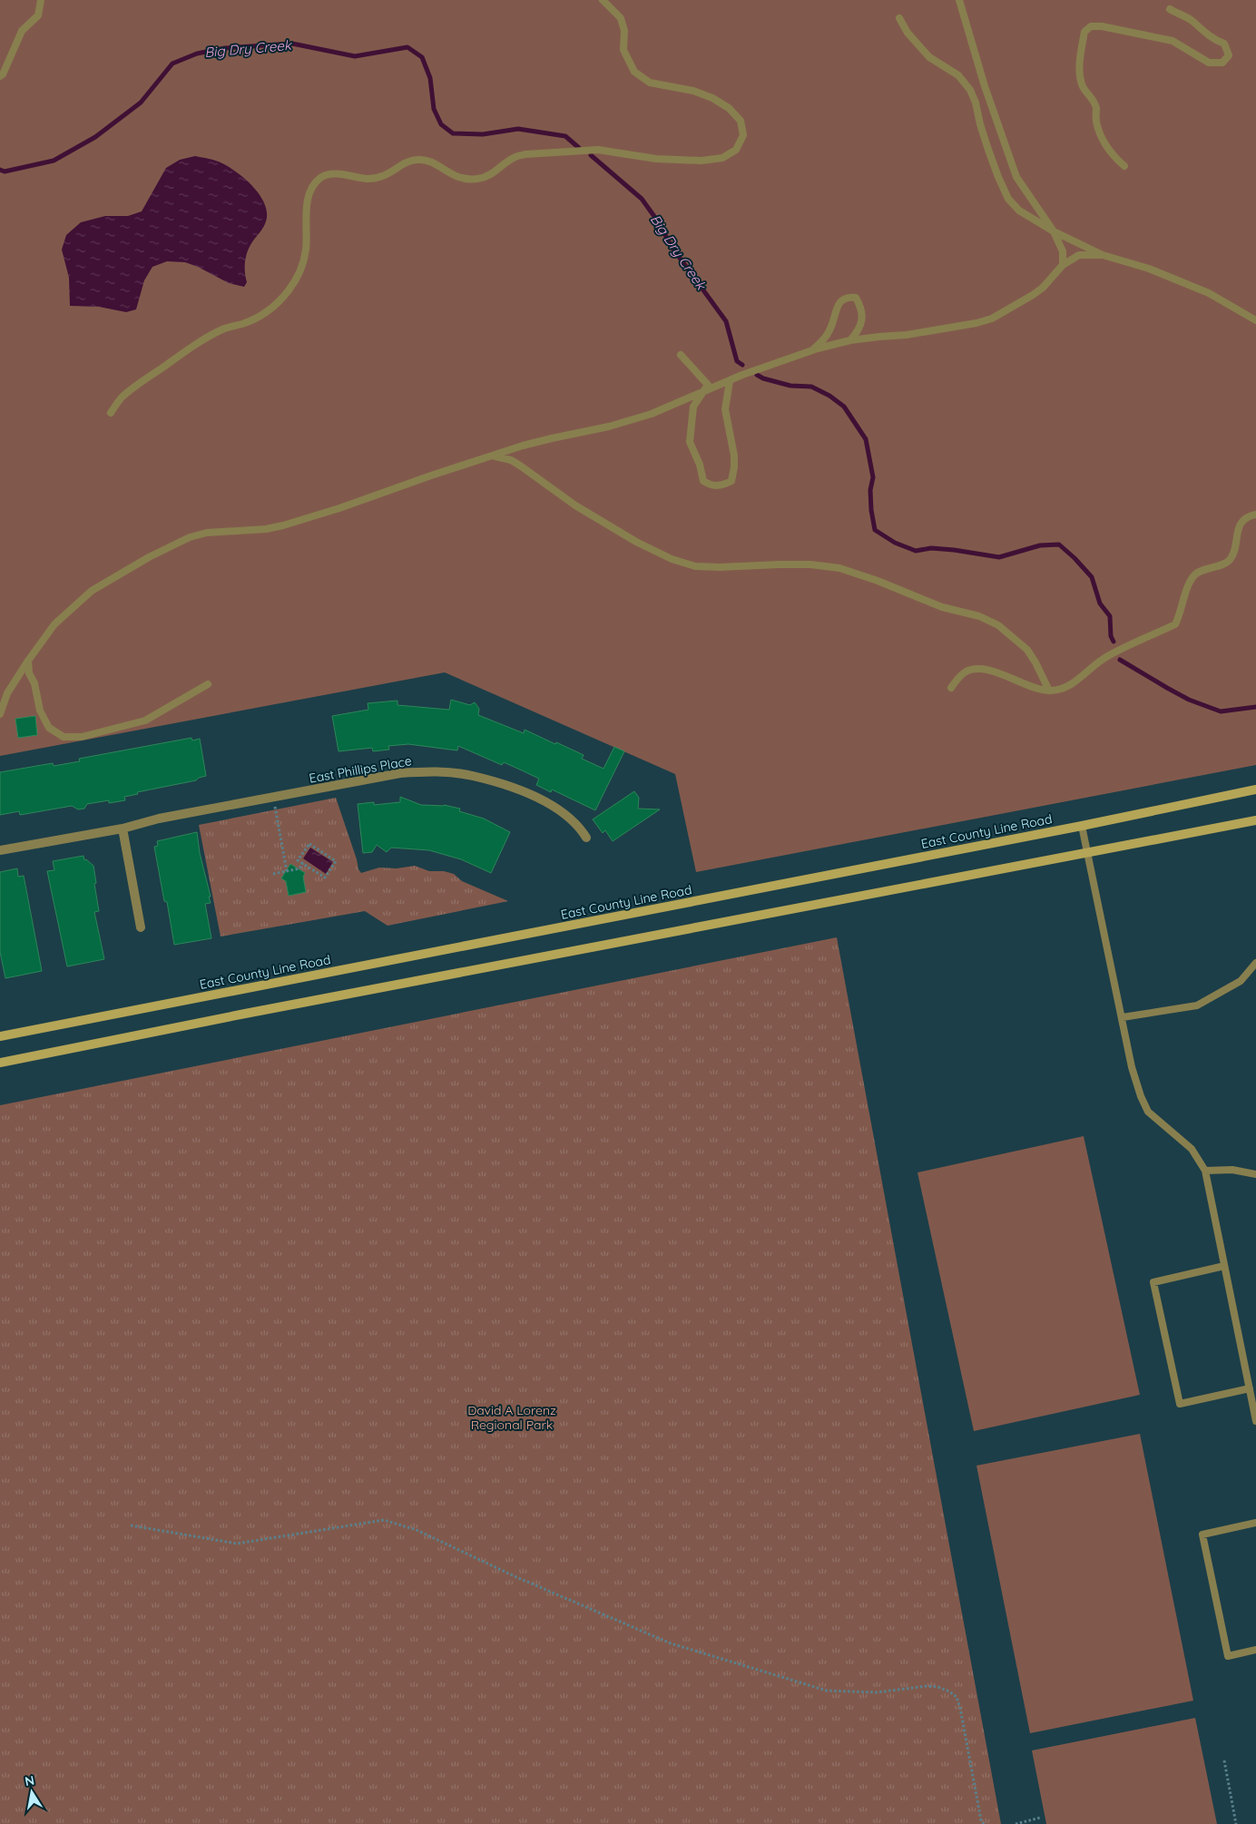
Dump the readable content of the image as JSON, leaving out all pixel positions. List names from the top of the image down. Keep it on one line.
{"streets":{"main road":["East County Line Road"],"street":["East Phillips Place"]},"water":["Big Dry Creek"],"parks":["David A Lorenz Regional Park"],"north":"top"}
